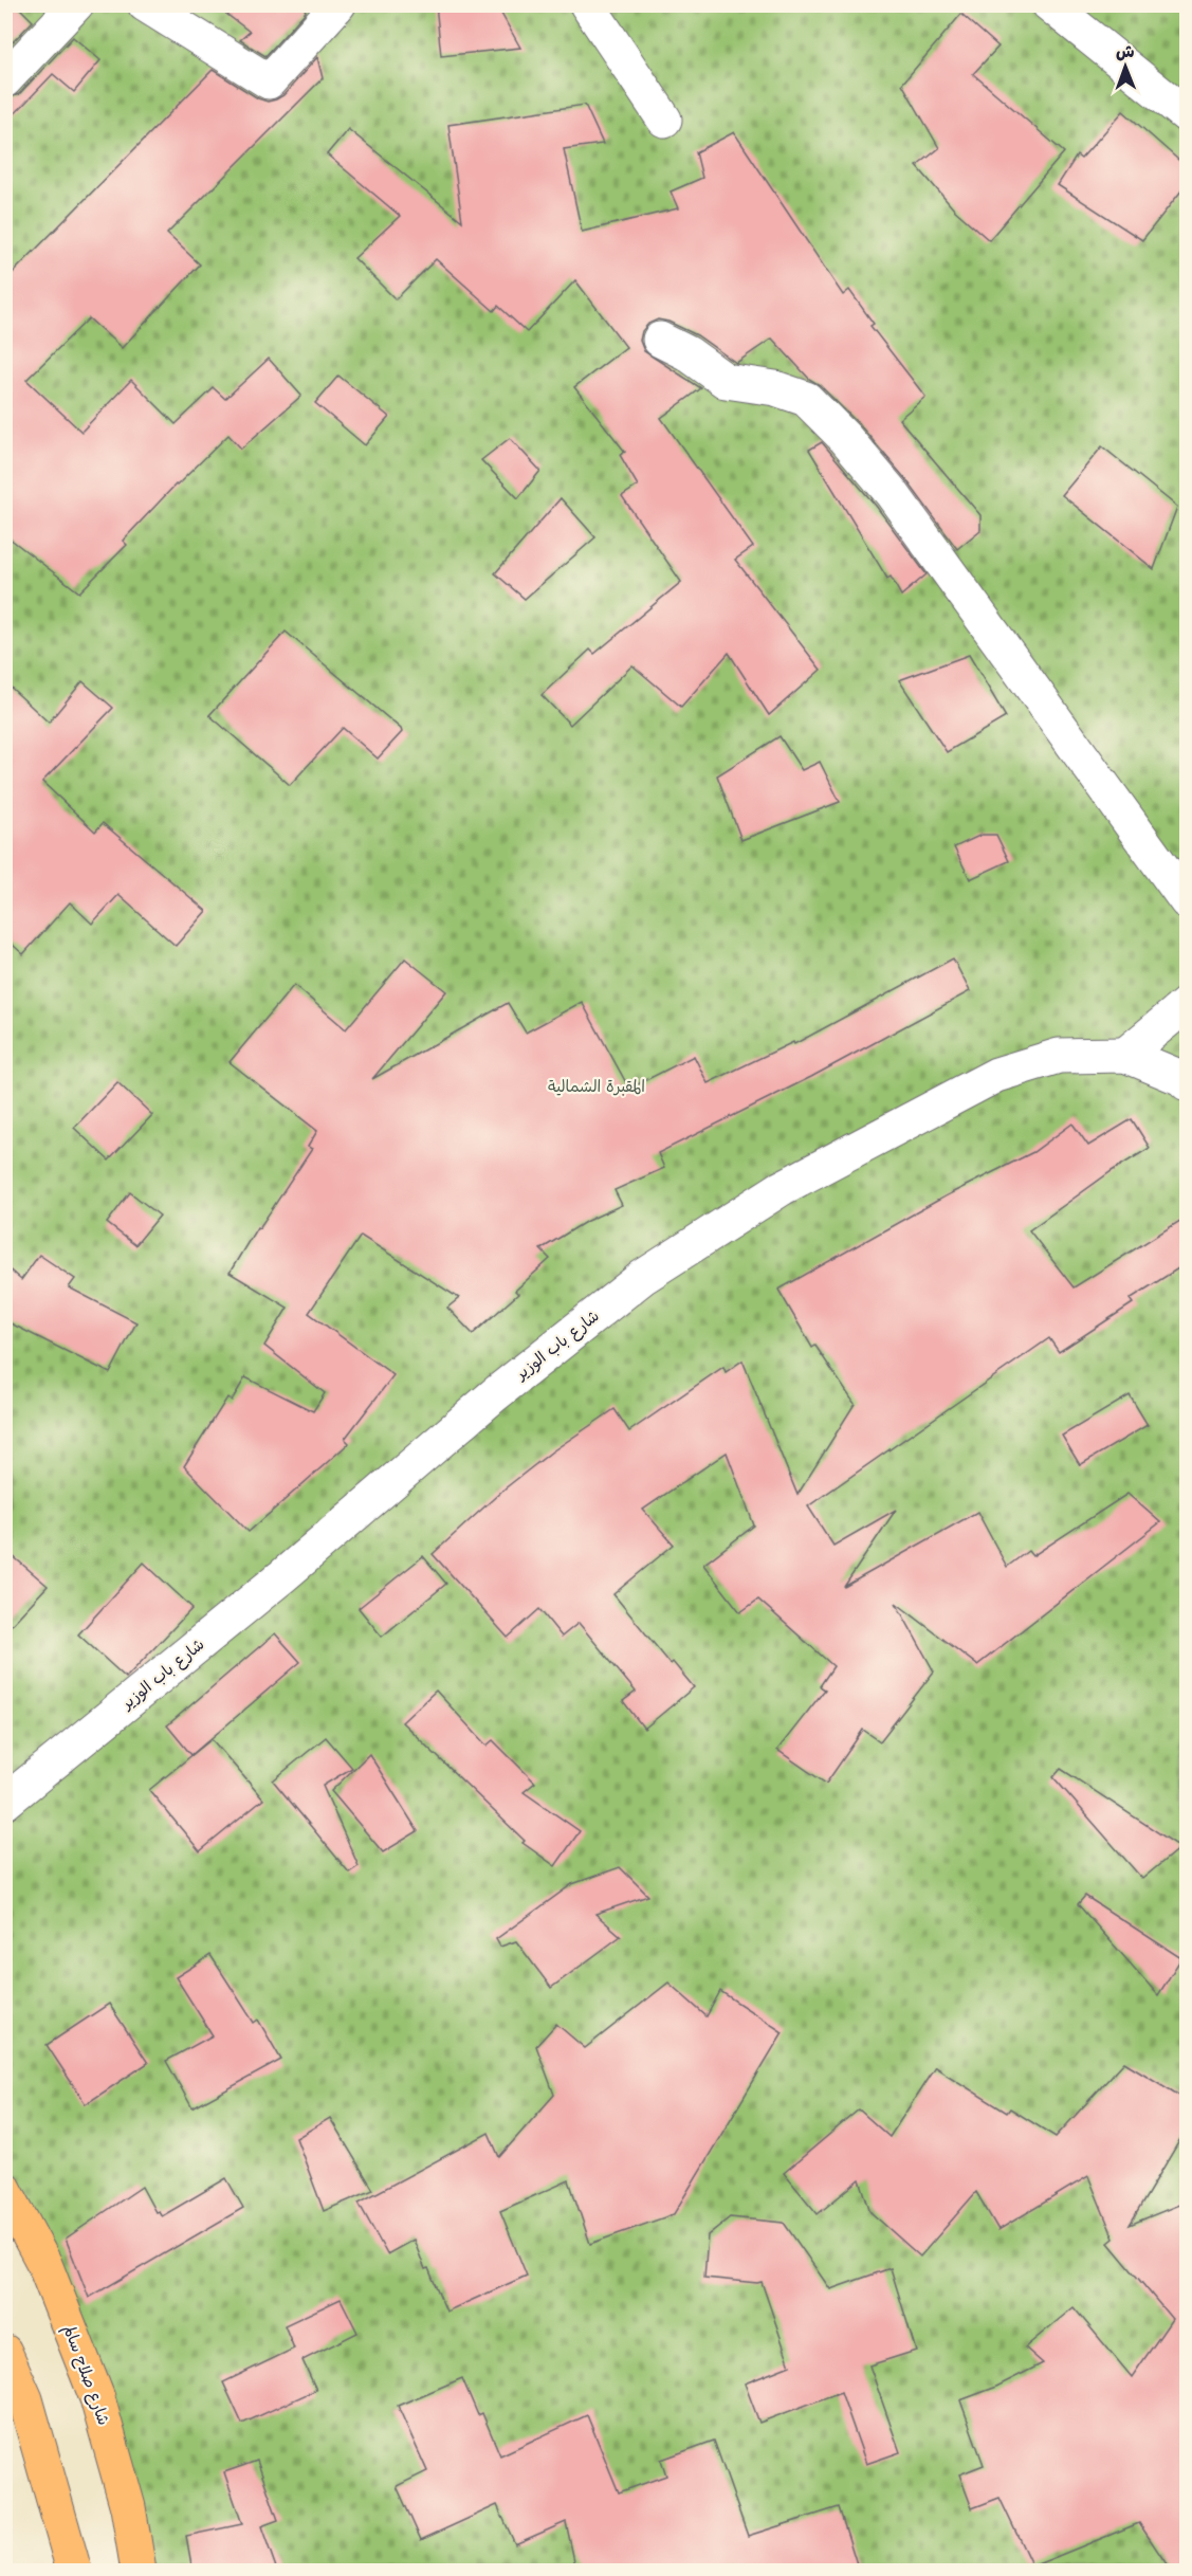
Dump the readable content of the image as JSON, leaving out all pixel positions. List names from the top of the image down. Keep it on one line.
{"streets":{"highway":["شارع صلاح سالم"],"street":["شارع باب الوزير"]},"parks":["المقبرة الشمالية"],"north":"top"}
